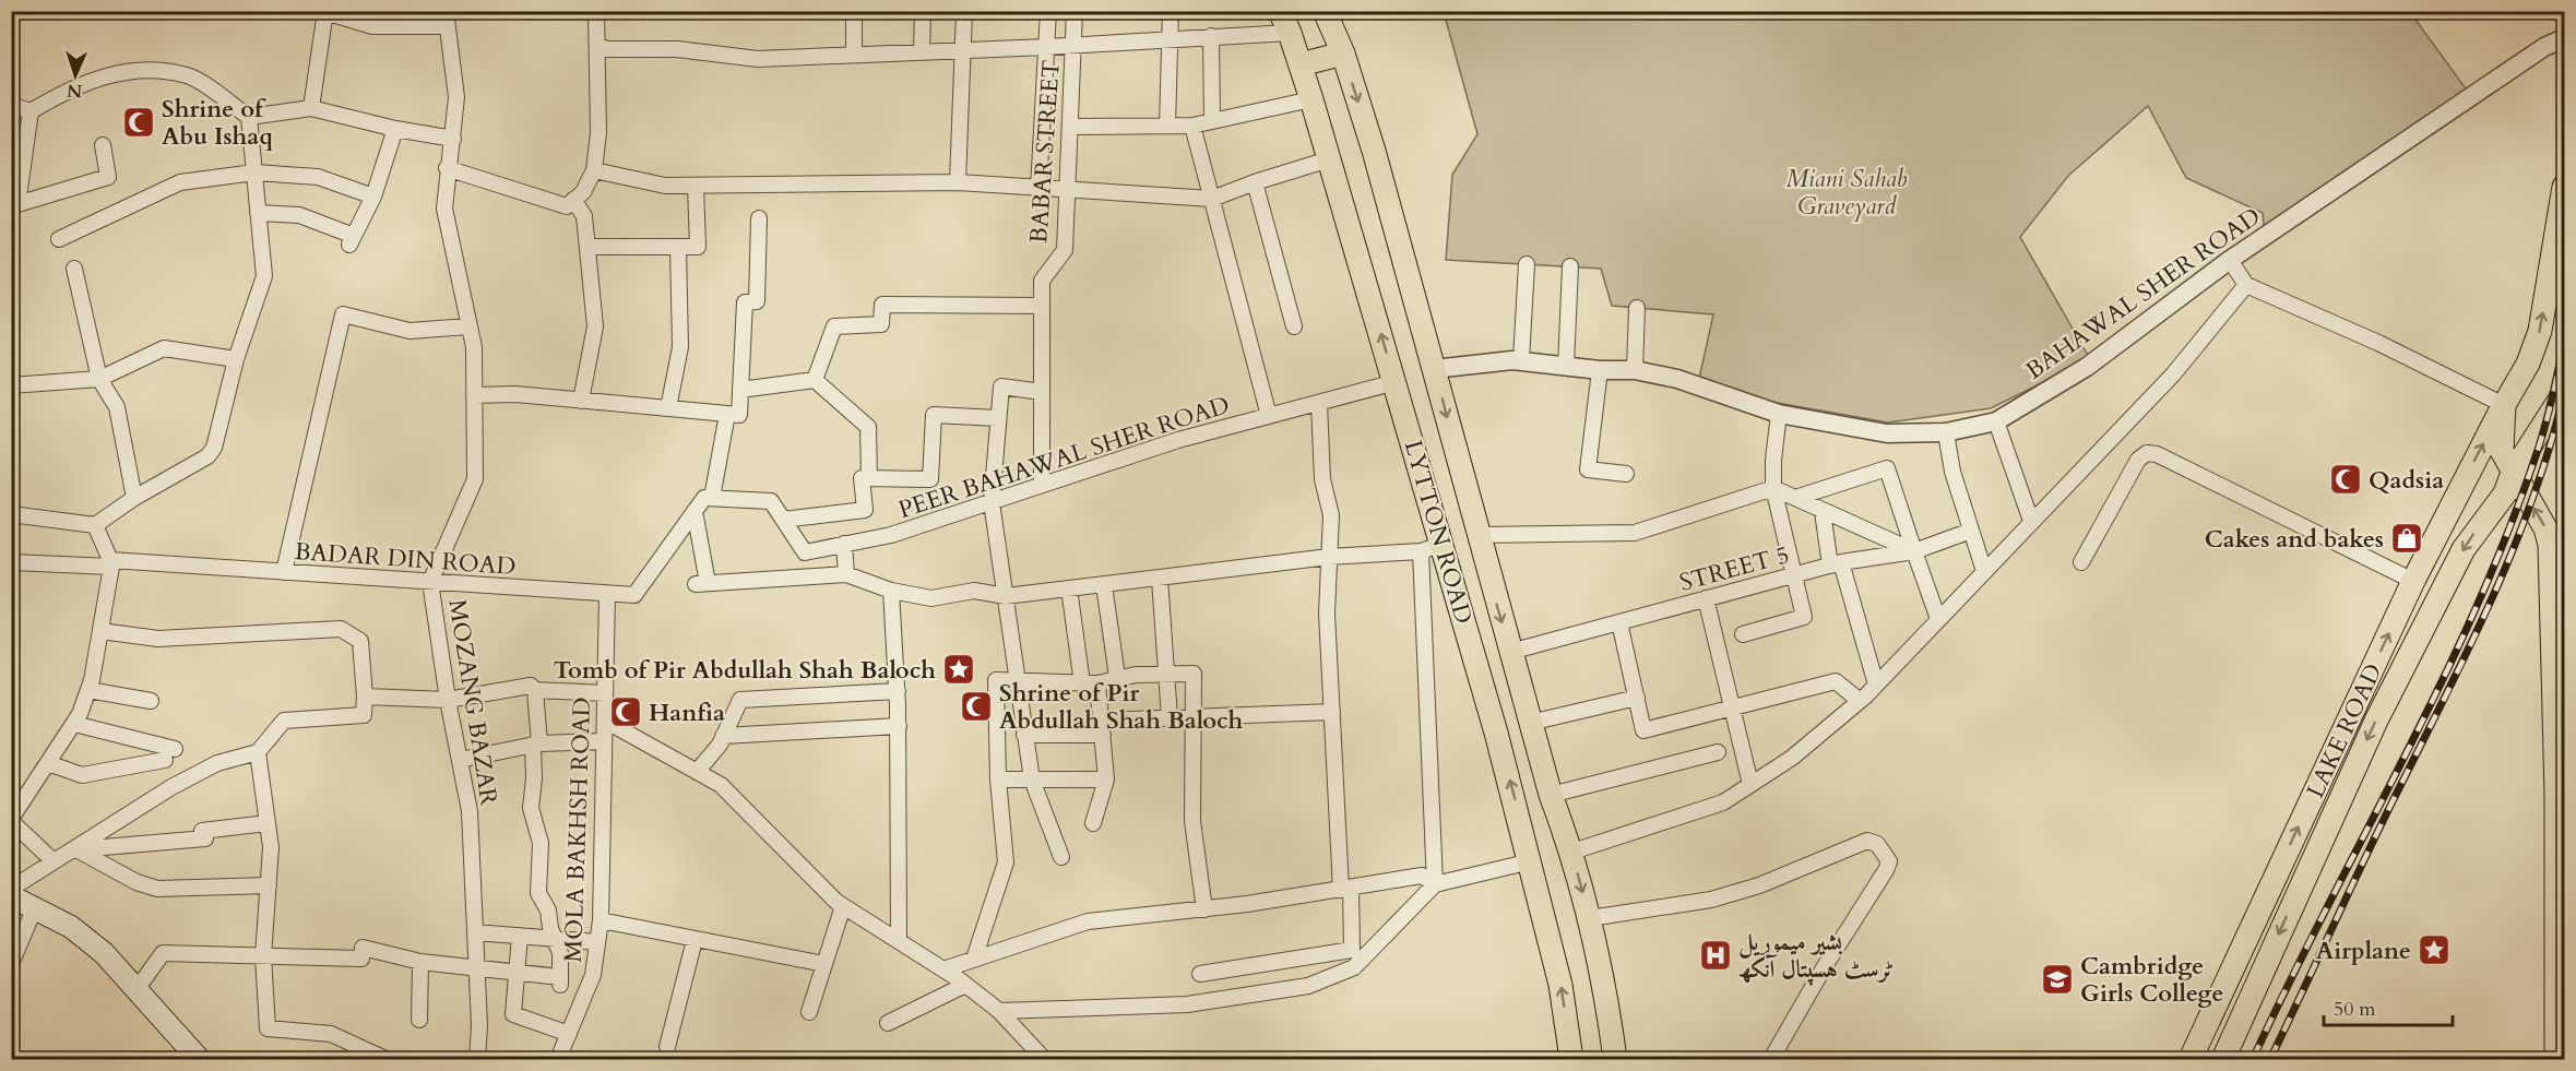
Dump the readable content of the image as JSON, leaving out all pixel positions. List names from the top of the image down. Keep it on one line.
{"streets":{"main road":["LYTTON ROAD","LAKE ROAD"],"street":["BABAR STREET","BAHAWAL SHER ROAD","PEER BAHAWAL SHER ROAD","BADAR DIN ROAD","STREET 5","MOZANG BAZAR","MOLA BAKHSH ROAD"]},"crossings":[["BABAR STREET","PEER BAHAWAL SHER ROAD"],["BAHAWAL SHER ROAD","LYTTON ROAD"],["PEER BAHAWAL SHER ROAD","LYTTON ROAD"],["PEER BAHAWAL SHER ROAD","BADAR DIN ROAD"],["LYTTON ROAD","STREET 5"],["BADAR DIN ROAD","MOZANG BAZAR"],["BADAR DIN ROAD","MOLA BAKHSH ROAD"]],"parks":["Miani Sahab Graveyard"],"places":{"mosque":["Shrine of Abu Ishaq","Qadsia","Shrine of Pir Abdullah Shah Baloch","Hanfia"],"shop":["Cakes and bakes"],"place":["Tomb of Pir Abdullah Shah Baloch","Airplane"],"hospital":["بشیر میموریل ٹرسٹ ہسپتال آنکھ"],"school or university":["Cambridge Girls College"]},"scale_bar":"50 m","north":"bottom"}
